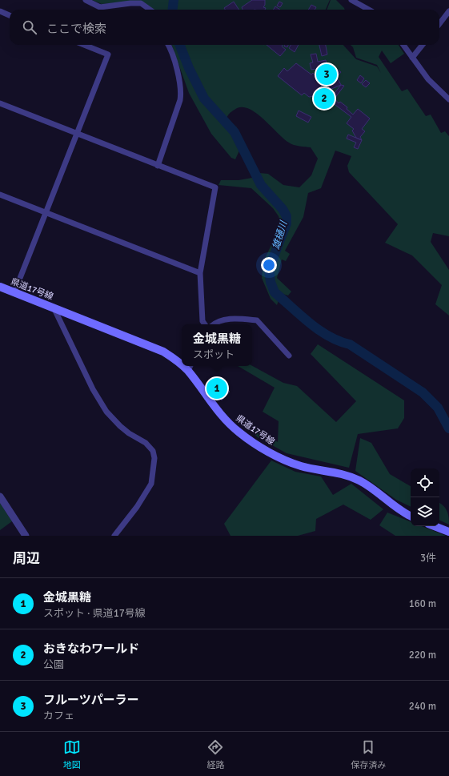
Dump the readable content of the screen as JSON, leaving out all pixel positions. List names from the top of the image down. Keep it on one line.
{"streets":{"main road":["県道17号線"]},"water":["雄樋川"],"page":{"search":"ここで検索","pins":["3","2","1"],"popup":["金城黒糖","スポット"],"heading":["周辺","3件"],"list":[{"mark":"1","name":"金城黒糖","note":"スポット · 県道17号線","value":"160 m"},{"mark":"2","name":"おきなわワールド","note":"公園","value":"220 m"},{"mark":"3","name":"フルーツパーラー","note":"カフェ","value":"240 m"}],"nav":["地図","経路","保存済み"]}}
